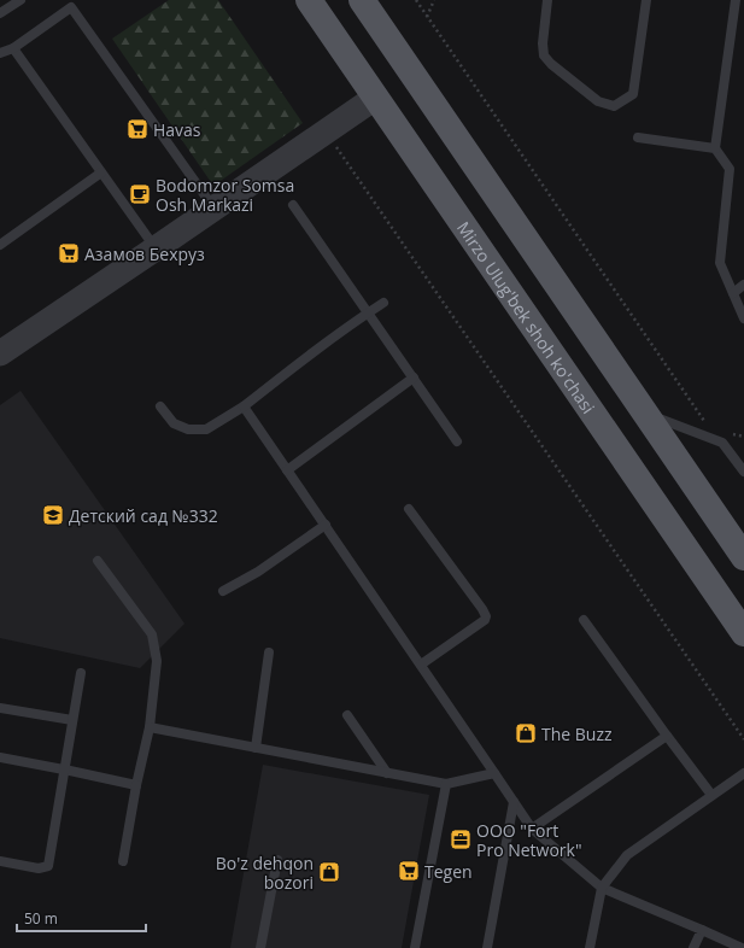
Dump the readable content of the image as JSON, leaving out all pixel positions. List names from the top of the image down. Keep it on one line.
{"streets":{"main road":["Mirzo Ulug'bek shoh ko'chasi"]},"places":{"supermarket":["Havas","Азамов Бехруз","Tegen"],"cafe":["Bodomzor Somsa Osh Markazi"],"school or university":["Детский сад №332"],"shop":["The Buzz","Bo'z dehqon bozori"],"office":["ООО \"Fort Pro Network\""]},"scale_bar":"50 m"}
